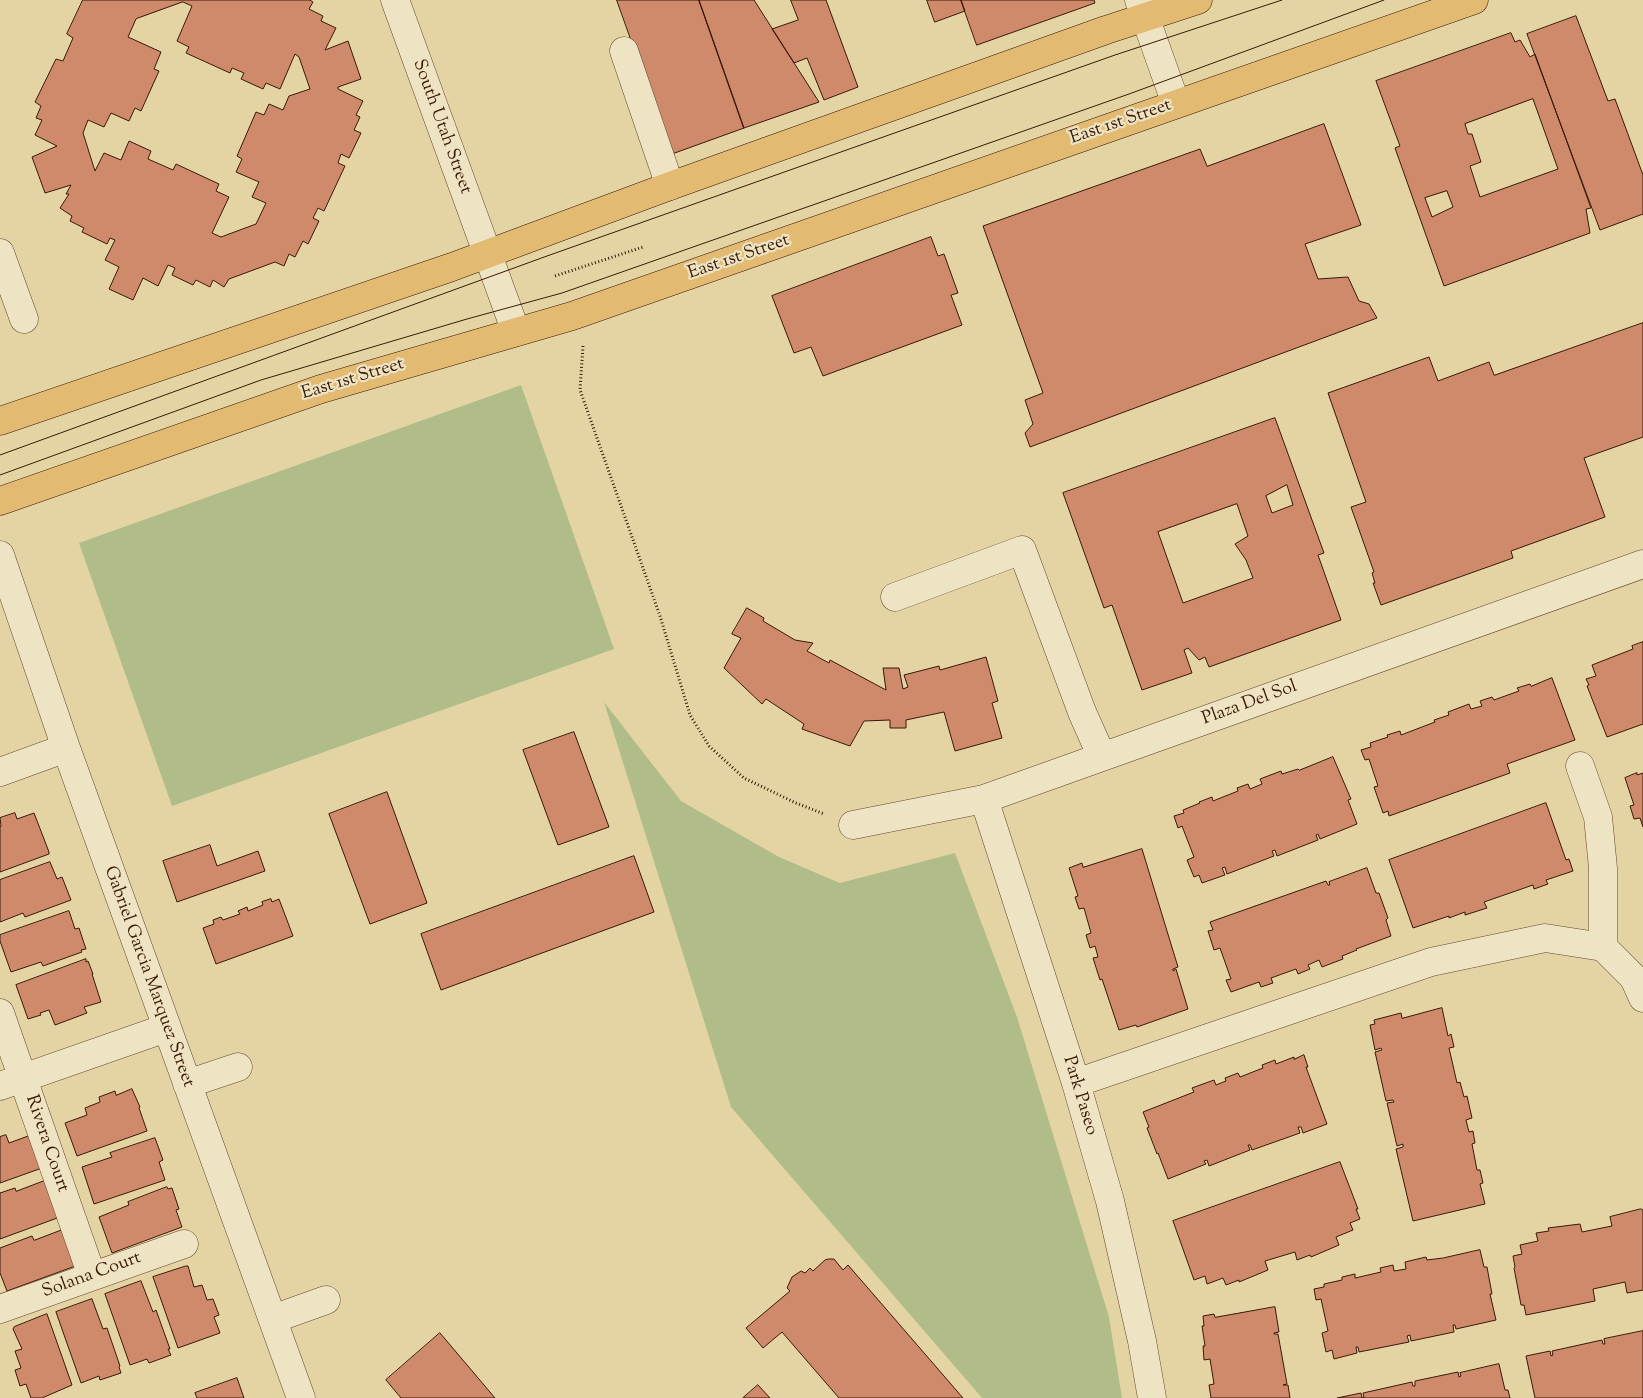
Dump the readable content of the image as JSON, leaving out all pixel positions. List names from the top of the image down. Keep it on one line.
{"streets":{"main road":["East 1st Street"],"street":["South Utah Street","Plaza Del Sol","Gabriel Garcia Marquez Street","Park Paseo","Rivera Court","Solana Court"]},"crossings":[["East 1st Street","South Utah Street"],["Plaza Del Sol","Park Paseo"],["Rivera Court","Solana Court"]]}
